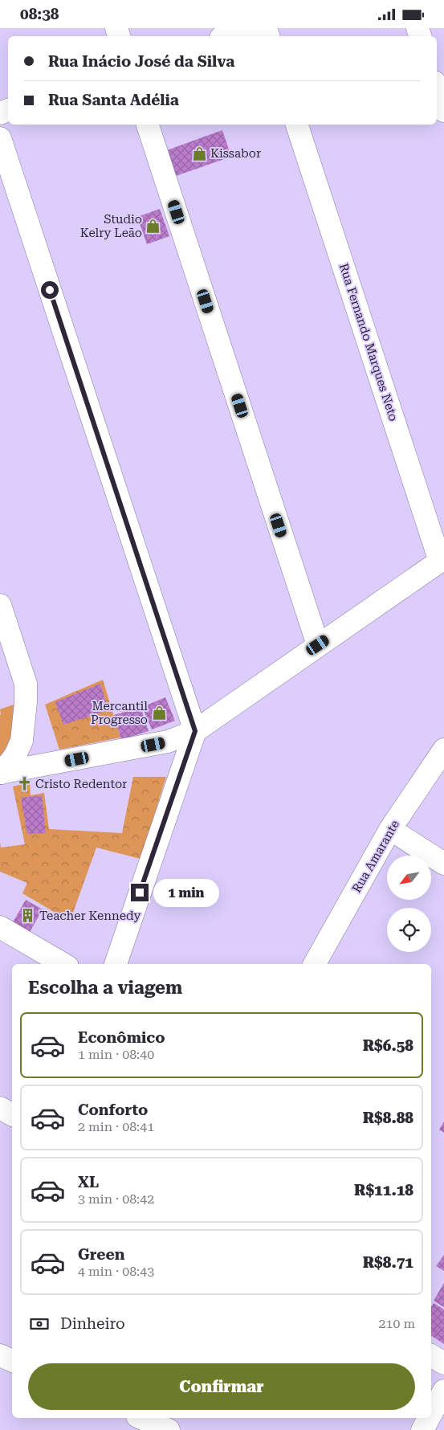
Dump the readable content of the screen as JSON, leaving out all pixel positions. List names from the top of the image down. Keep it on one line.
{"streets":{"street":["Rua Fernando Marques Neto","Rua Amarante"]},"places":{"shop":["Kissabor","Studio Kelry Leão","Mercantil Progresso"],"church":["Cristo Redentor"],"building":["Teacher Kennedy"]},"north":"bottom left","page":{"status":"08:38","banner":["Rua Inácio José da Silva","Rua Santa Adélia"],"bubble":"1 min","heading":"Escolha a viagem","list":[{"name":"Econômico","note":"1 min · 08:40","value":"R$6.58"},{"name":"Conforto","note":"2 min · 08:41","value":"R$8.88"},{"name":"XL","note":"3 min · 08:42","value":"R$11.18"},{"name":"Green","note":"4 min · 08:43","value":"R$8.71"}],"pay":["Dinheiro","210 m"],"buttons":"Confirmar"}}
